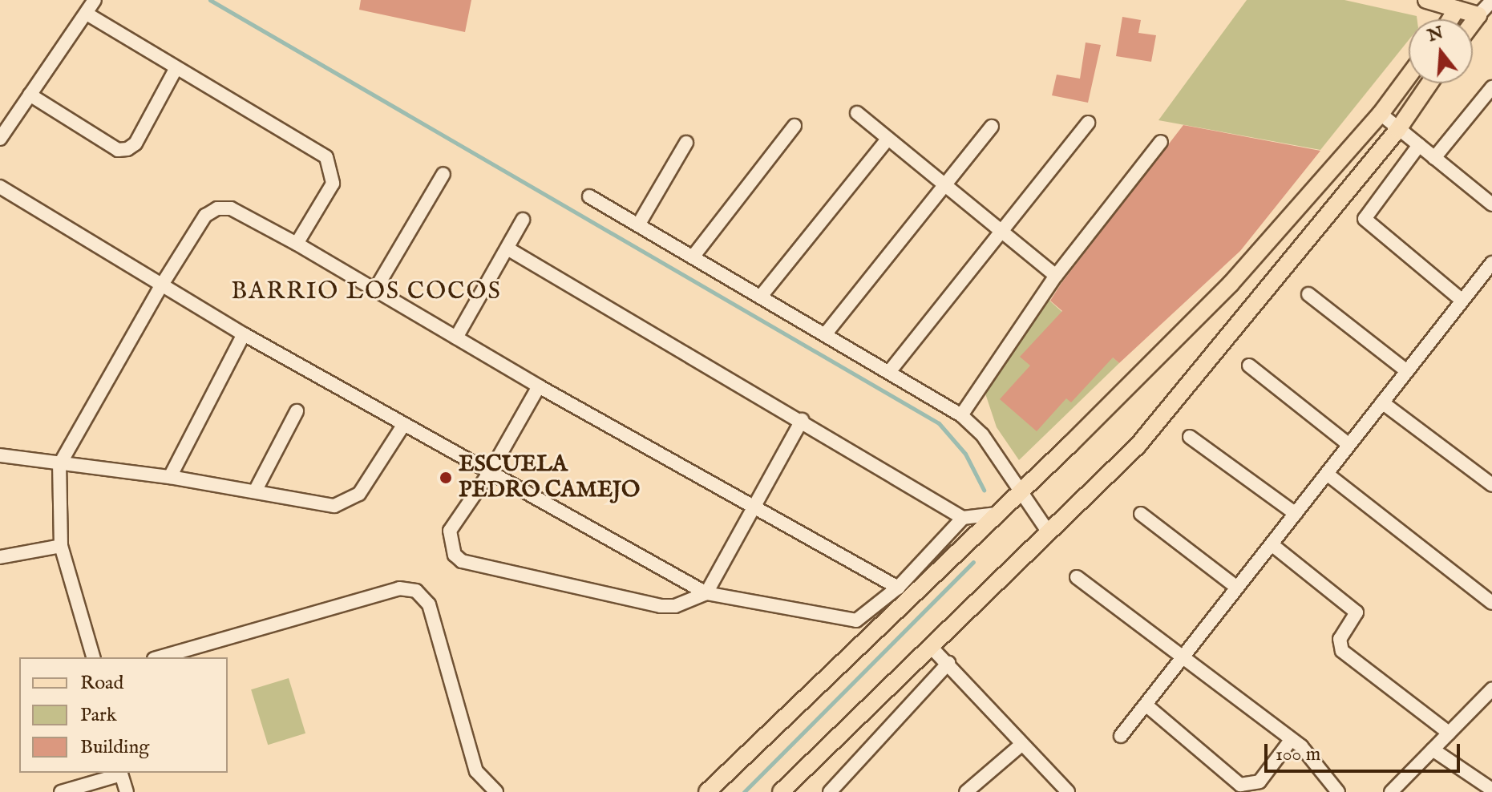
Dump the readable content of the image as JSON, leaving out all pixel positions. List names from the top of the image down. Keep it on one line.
{"districts":["BARRIO LOS COCOS"],"places":["ESCUELA PEDRO CAMEJO"],"legend":["Road","Park","Building"],"scale_bar":"100 m","north":"top"}
